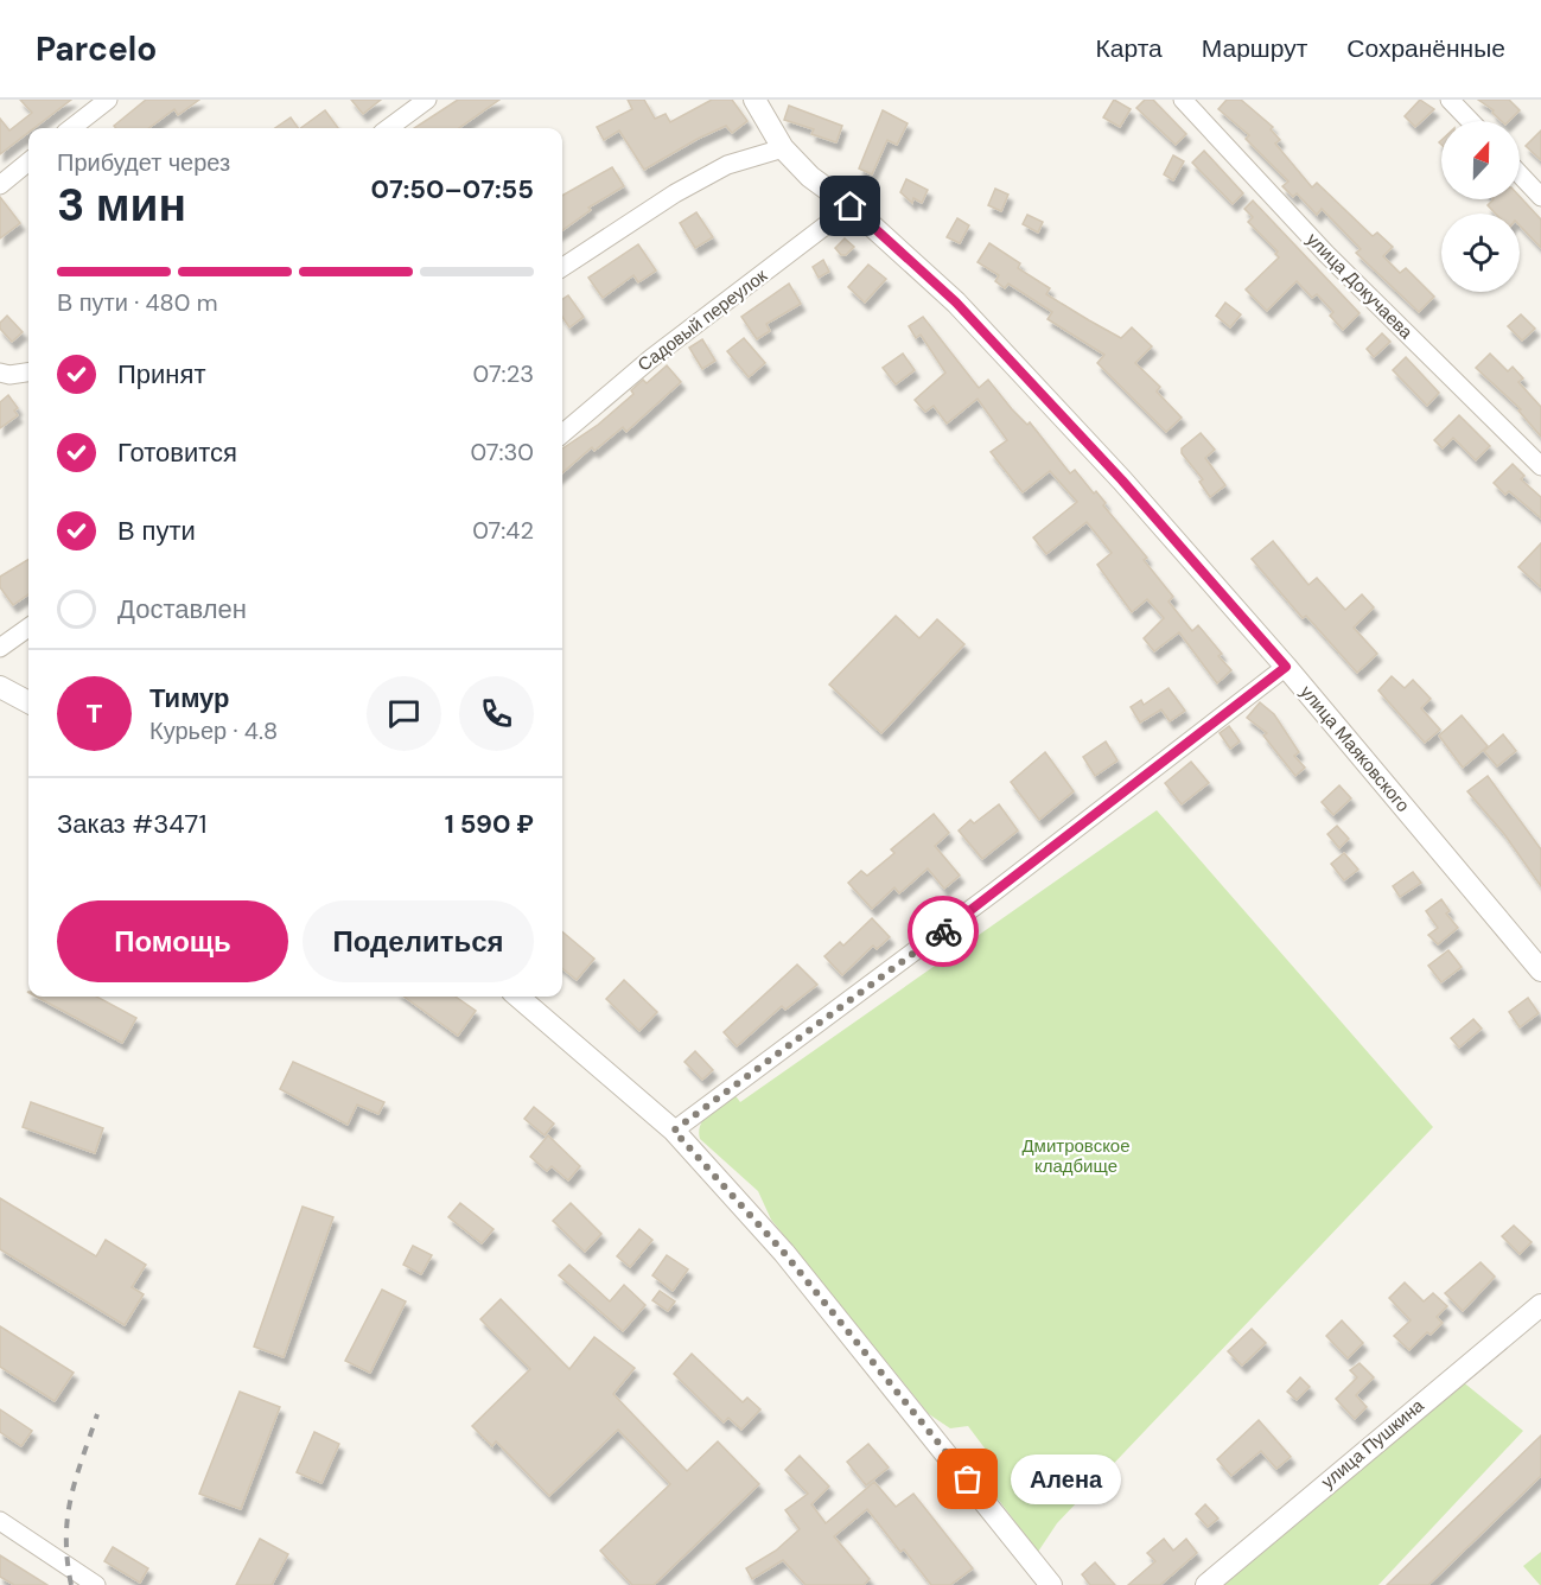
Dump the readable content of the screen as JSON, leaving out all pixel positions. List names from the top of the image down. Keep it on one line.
{"streets":{"street":["улица Докучаева","Садовый переулок","улица Маяковского","улица Пушкина"]},"crossings":[["Садовый переулок","улица Маяковского"]],"parks":["Дмитровское кладбище"],"places":["Алена"],"north":"top","page":{"header":"Parcelo","nav":["Карта","Маршрут","Сохранённые"],"heading":["3 мин","Прибудет через","07:50–07:55"],"panel":["Тимур","Курьер · 4.8","Заказ #3471","1 590 ₽"],"bar":"В пути · 480 m","list":[["Принят","07:23"],["Готовится","07:30"],["В пути","07:42"],"Доставлен"],"round":"Т","buttons":["Помощь","Поделиться"],"bubble":"Алена"}}
